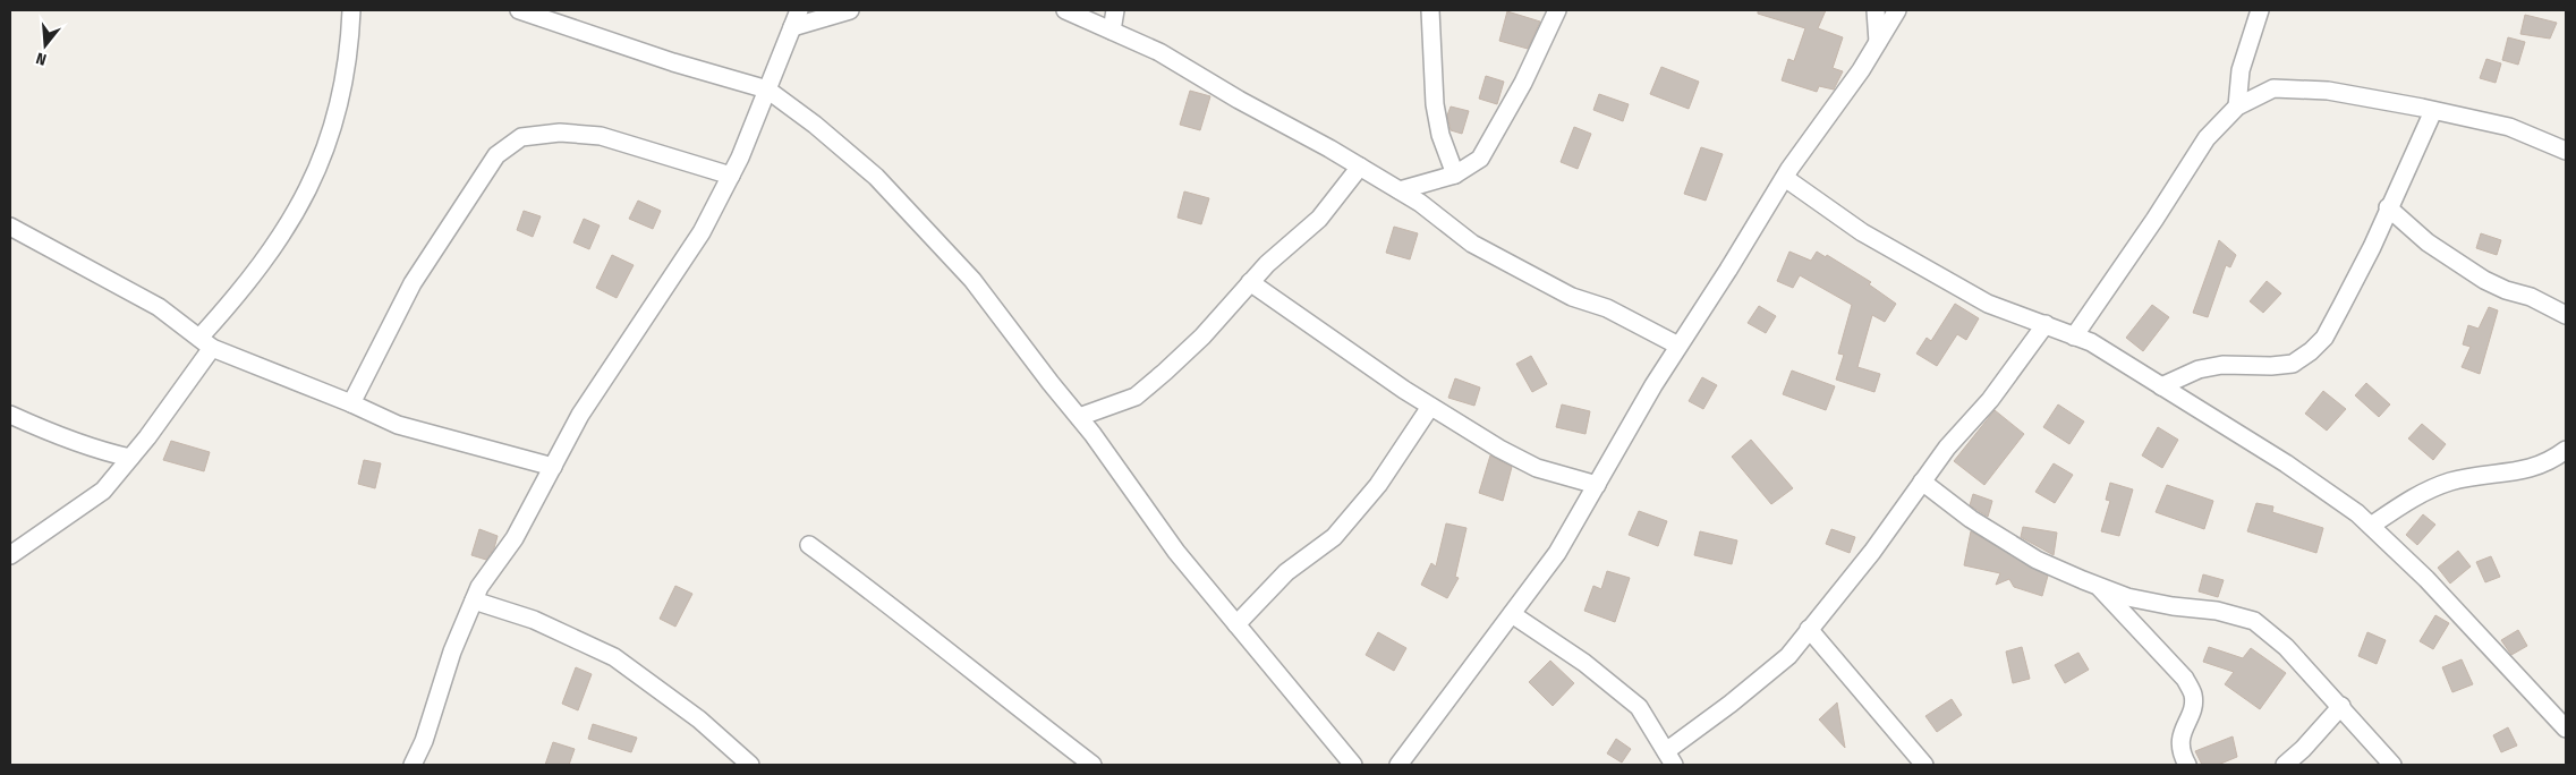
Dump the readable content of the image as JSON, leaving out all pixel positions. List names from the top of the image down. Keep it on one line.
{"north":"bottom"}
